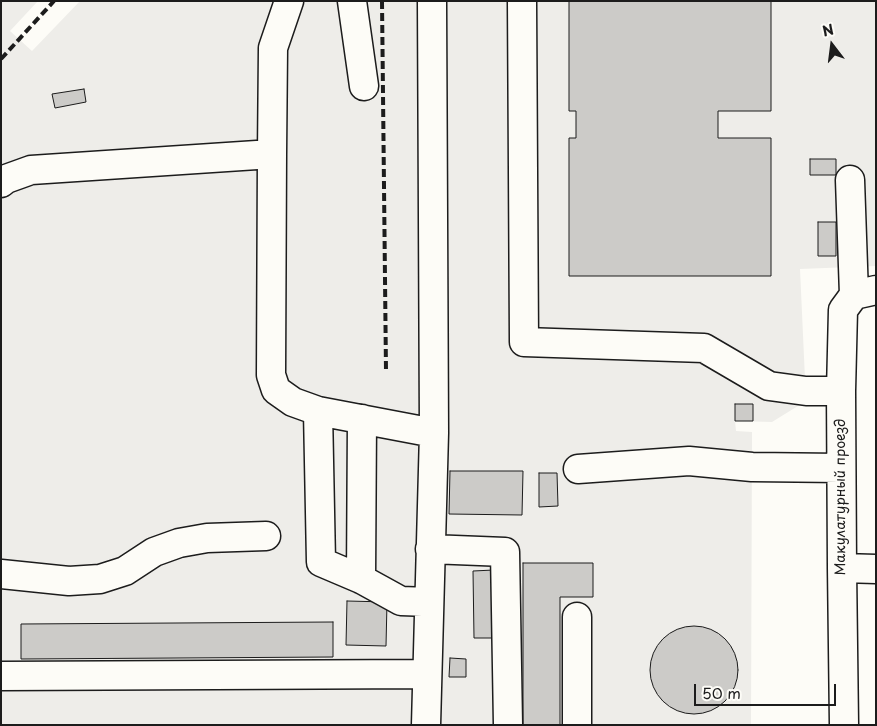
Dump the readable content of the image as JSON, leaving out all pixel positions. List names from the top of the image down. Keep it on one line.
{"streets":{"street":["Макулатурный проезд"]},"scale_bar":"50 m","north":"top"}
